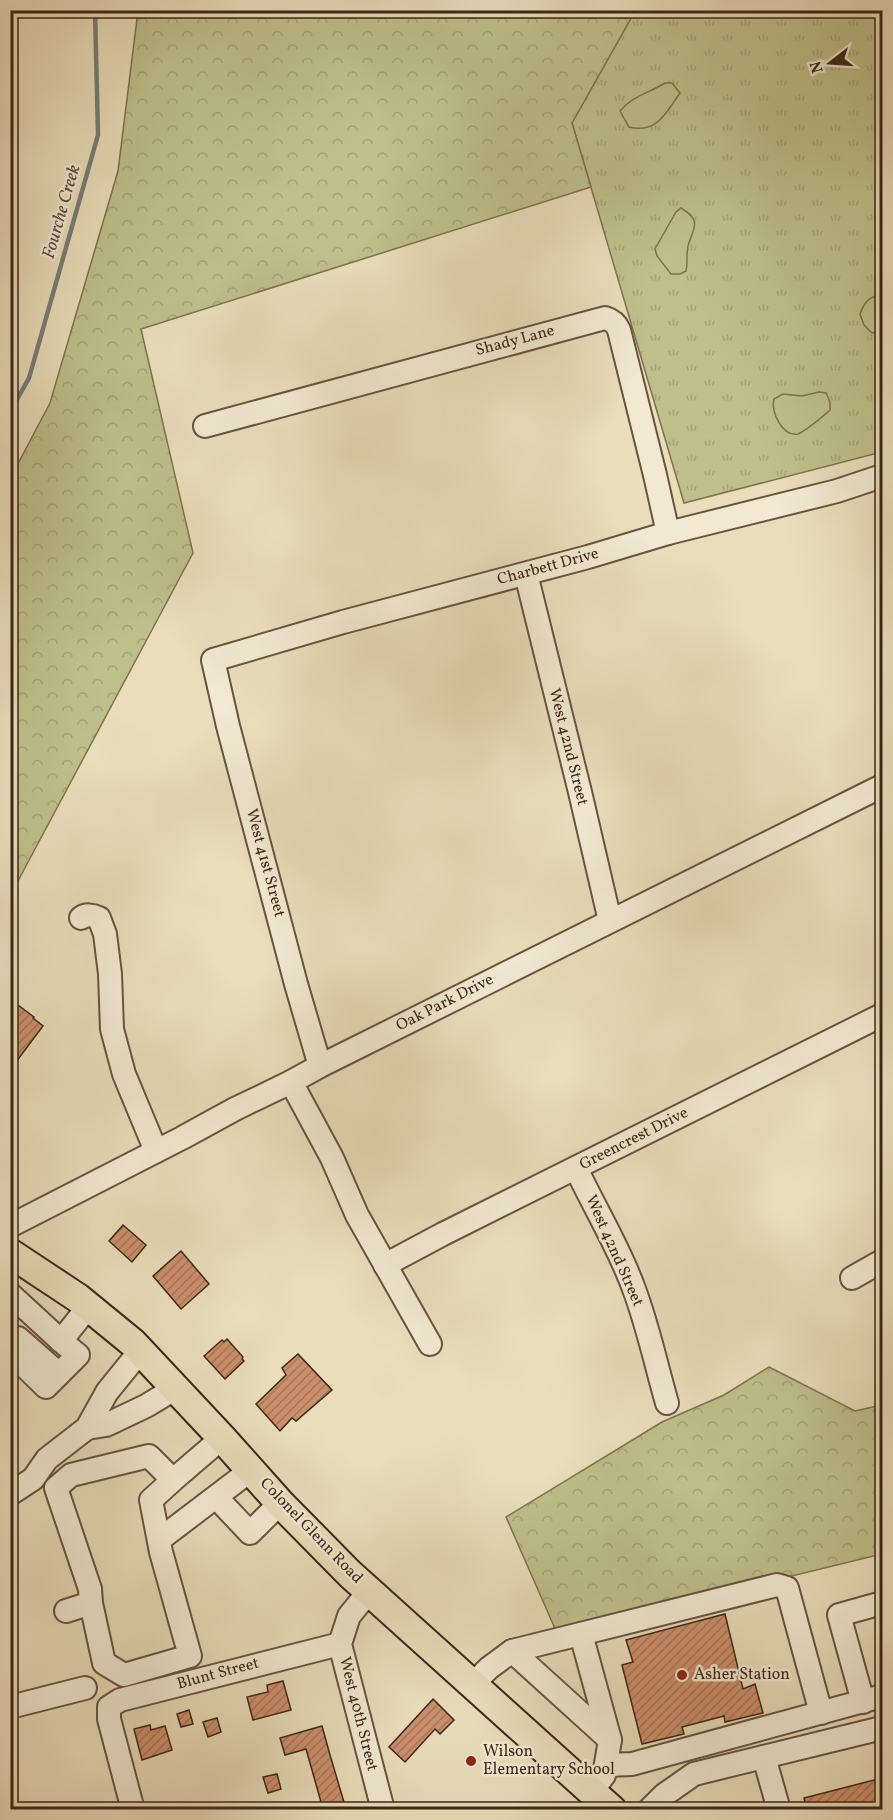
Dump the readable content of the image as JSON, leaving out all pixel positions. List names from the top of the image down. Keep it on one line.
{"streets":{"main road":["Colonel Glenn Road"],"street":["Shady Lane","Charbett Drive","West 42nd Street","West 41st Street","Oak Park Drive","Greencrest Drive","Blunt Street","West 40th Street"]},"crossings":[["Shady Lane","Charbett Drive"],["Charbett Drive","West 42nd Street"],["Charbett Drive","West 41st Street"],["West 42nd Street","Oak Park Drive"],["West 42nd Street","Greencrest Drive"],["West 41st Street","Oak Park Drive"],["Colonel Glenn Road","West 40th Street"],["Blunt Street","West 40th Street"]],"water":["Fourche Creek"],"places":["Asher Station","Wilson Elementary School"],"north":"left"}
